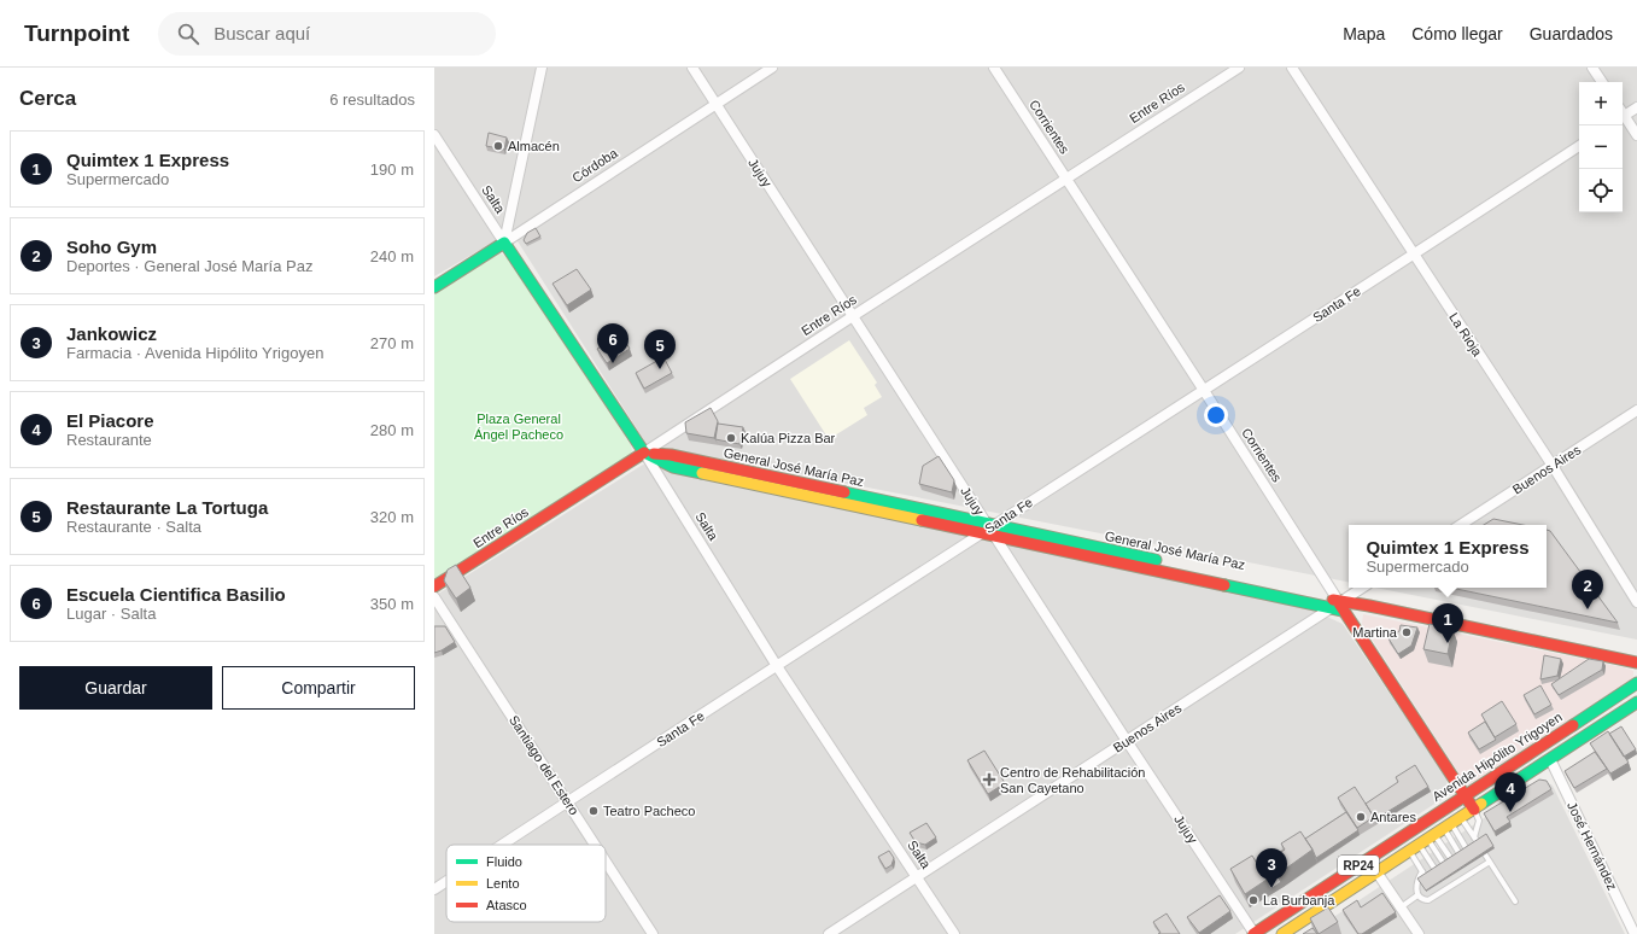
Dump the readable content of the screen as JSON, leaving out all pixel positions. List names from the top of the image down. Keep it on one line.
{"streets":{"street":["Entre Ríos","Corrientes","Córdoba","Jujuy","Salta","Santa Fe","La Rioja","General José María Paz","Buenos Aires","Avenida Hipólito Yrigoyen","Santiago del Estero","José Hernández","RP24"]},"crossings":[["Entre Ríos","Corrientes"],["Entre Ríos","Jujuy"],["Entre Ríos","Salta"],["Entre Ríos","General José María Paz"],["Corrientes","Santa Fe"],["Corrientes","General José María Paz"],["Corrientes","Buenos Aires"],["Corrientes","Avenida Hipólito Yrigoyen"],["Corrientes","RP24"],["Córdoba","Jujuy"],["Córdoba","Salta"],["Jujuy","Santa Fe"],["Jujuy","General José María Paz"],["Jujuy","Buenos Aires"],["Jujuy","Avenida Hipólito Yrigoyen"],["Salta","Santa Fe"],["Salta","General José María Paz"],["Salta","Buenos Aires"],["Santa Fe","La Rioja"],["Santa Fe","General José María Paz"],["Santa Fe","Santiago del Estero"],["La Rioja","Buenos Aires"],["General José María Paz","Buenos Aires"],["José Hernández","RP24"]],"parks":["Plaza General Ángel Pacheco"],"places":{"other":["Almacén","Kalúa Pizza Bar","Martina","Teatro Pacheco","Antares","La Burbanja"],"health":["Centro de Rehabilitación San Cayetano"]},"legend":["Fluido","Lento","Atasco"],"page":{"header":"Turnpoint","search":"Buscar aquí","nav":["Mapa","Cómo llegar","Guardados"],"heading":["Cerca","6 resultados"],"map_buttons":["+","−"],"list":[{"mark":"1","name":"Quimtex 1 Express","note":"Supermercado","value":"190 m"},{"mark":"2","name":"Soho Gym","note":"Deportes · General José María Paz","value":"240 m"},{"mark":"3","name":"Jankowicz","note":"Farmacia · Avenida Hipólito Yrigoyen","value":"270 m"},{"mark":"4","name":"El Piacore","note":"Restaurante","value":"280 m"},{"mark":"5","name":"Restaurante La Tortuga","note":"Restaurante · Salta","value":"320 m"},{"mark":"6","name":"Escuela Cientifica Basilio","note":"Lugar · Salta","value":"350 m"}],"pins":["6","5","2","1","4","3"],"popup":["Quimtex 1 Express","Supermercado"],"buttons":["Guardar","Compartir"]}}
